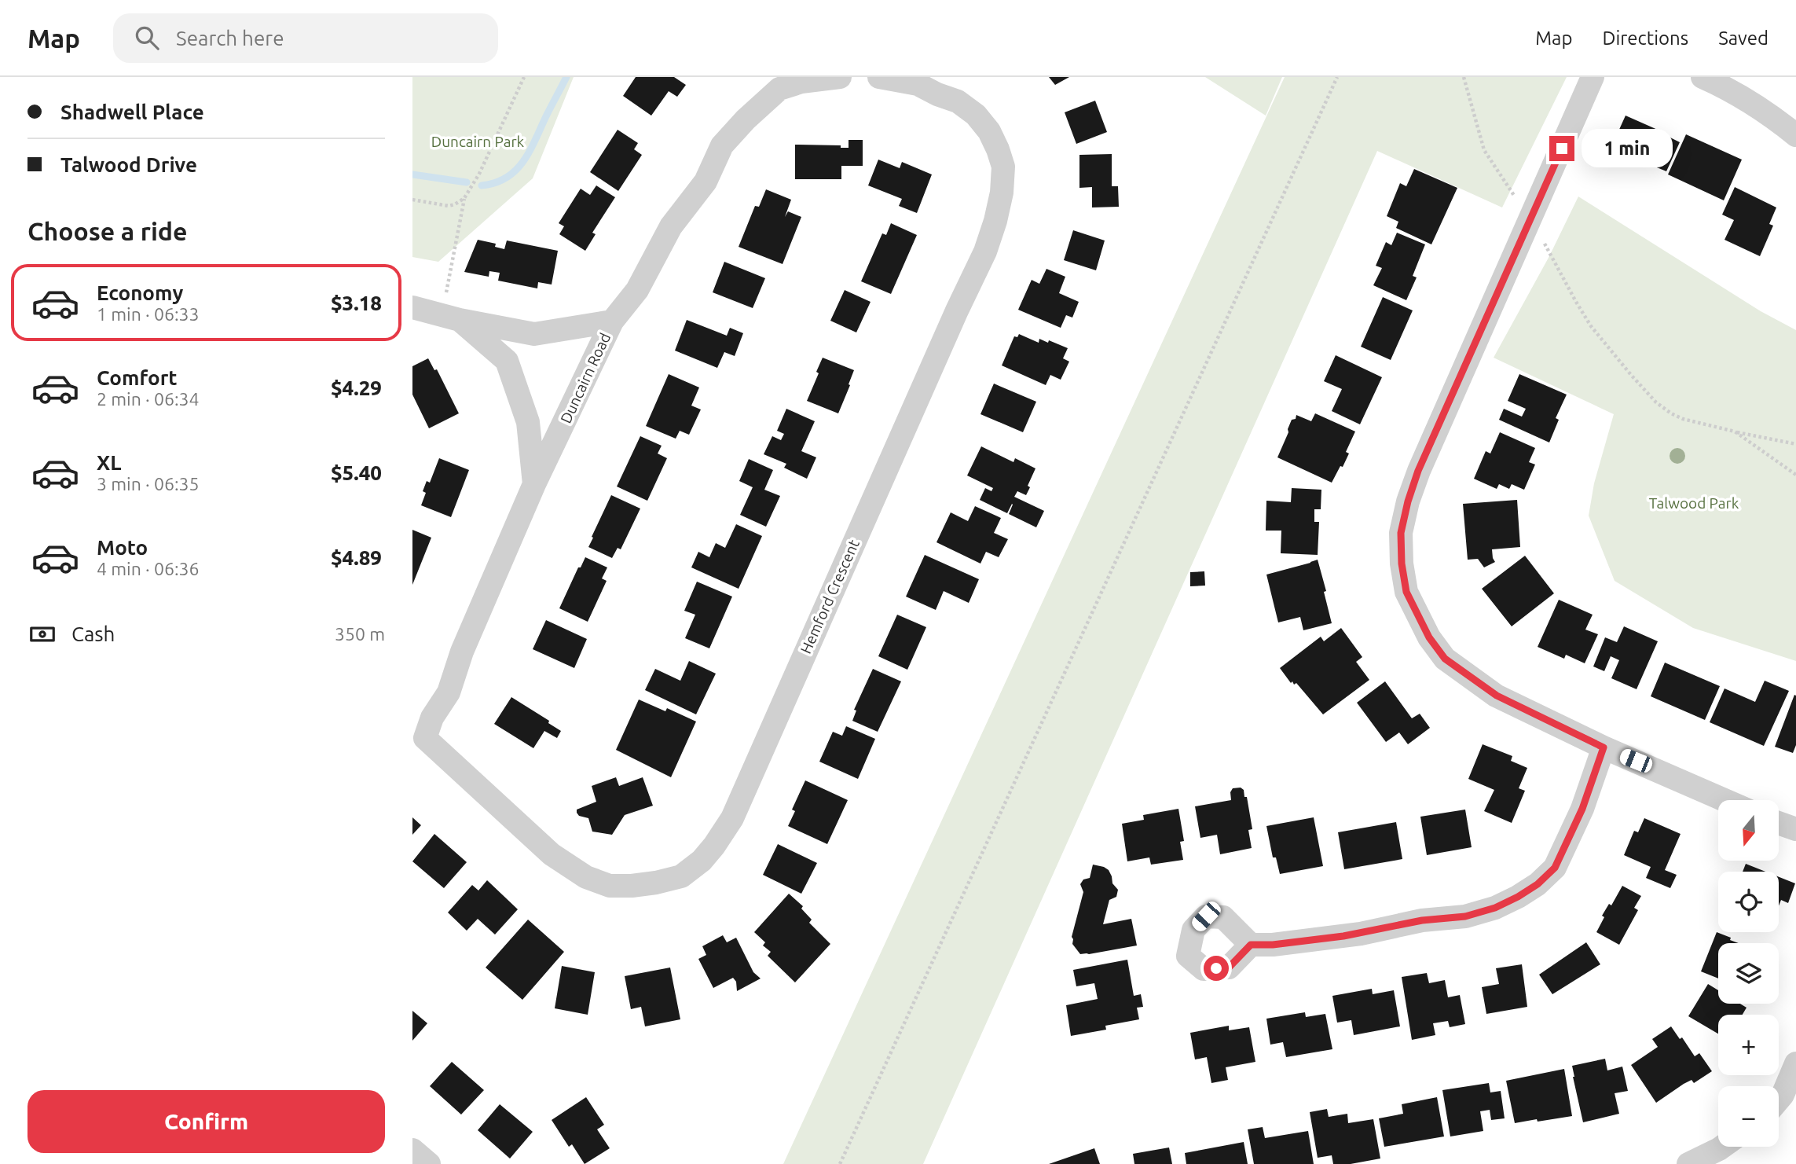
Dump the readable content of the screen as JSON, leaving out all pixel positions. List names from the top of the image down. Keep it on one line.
{"streets":{"street":["Duncairn Road","Hemford Crescent"]},"crossings":[["Duncairn Road","Hemford Crescent"]],"parks":["Duncairn Park","Talwood Park"],"north":"bottom","page":{"header":"Map","search":"Search here","nav":["Map","Directions","Saved"],"banner":["Shadwell Place","Talwood Drive"],"bubble":"1 min","heading":"Choose a ride","list":[{"name":"Economy","note":"1 min · 06:33","value":"$3.18"},{"name":"Comfort","note":"2 min · 06:34","value":"$4.29"},{"name":"XL","note":"3 min · 06:35","value":"$5.40"},{"name":"Moto","note":"4 min · 06:36","value":"$4.89"}],"pay":["Cash","350 m"],"map_buttons":["+","−"],"buttons":"Confirm"}}
